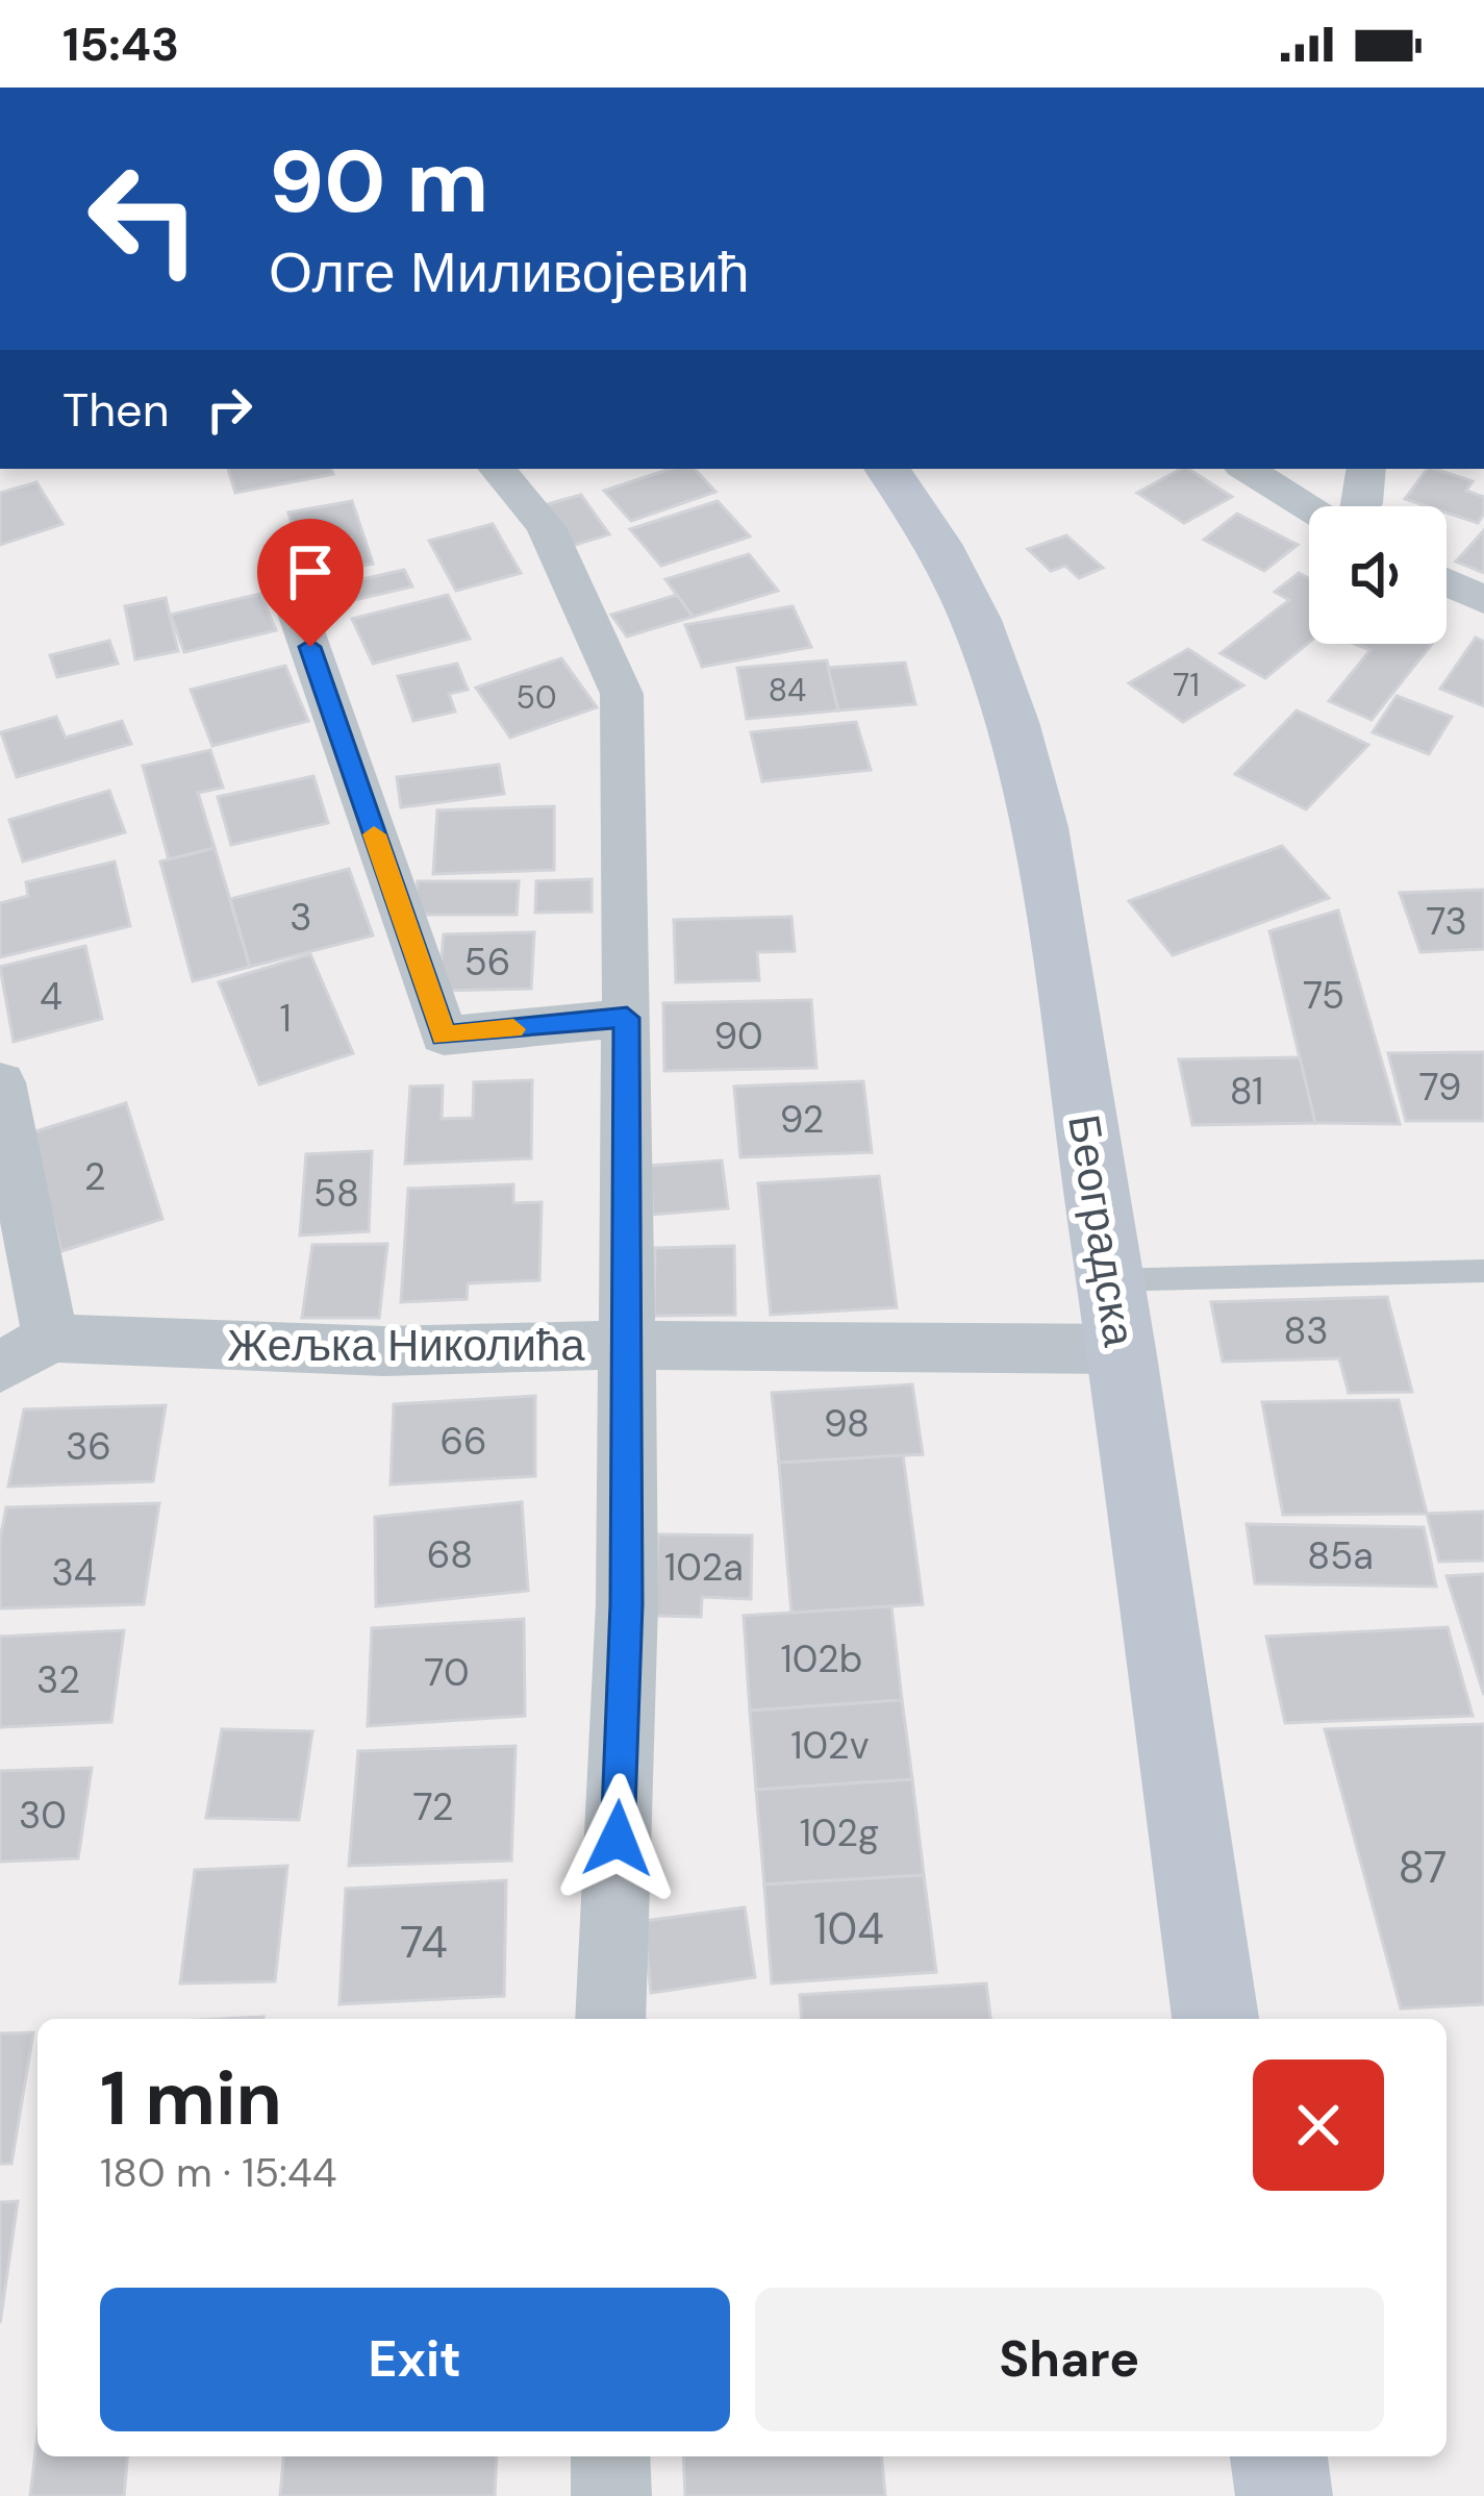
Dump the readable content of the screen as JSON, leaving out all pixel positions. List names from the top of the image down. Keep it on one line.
{"streets":{"street":["Београдска","Жељка Николића"]},"crossings":[["Београдска","Жељка Николића"]],"house_numbers":["71","84","50","3","73","56","75","4","1","90","79","81","92","2","58","83","98","66","36","68","85a","102a","34","102b","70","32","102v","72","30","102g","87","104","74"],"page":{"status":"15:43","turn":["90 m","Олге Миливојевић"],"then":"Then","heading":["1 min","180 m · 15:44"],"buttons":["Exit","Share"]}}
